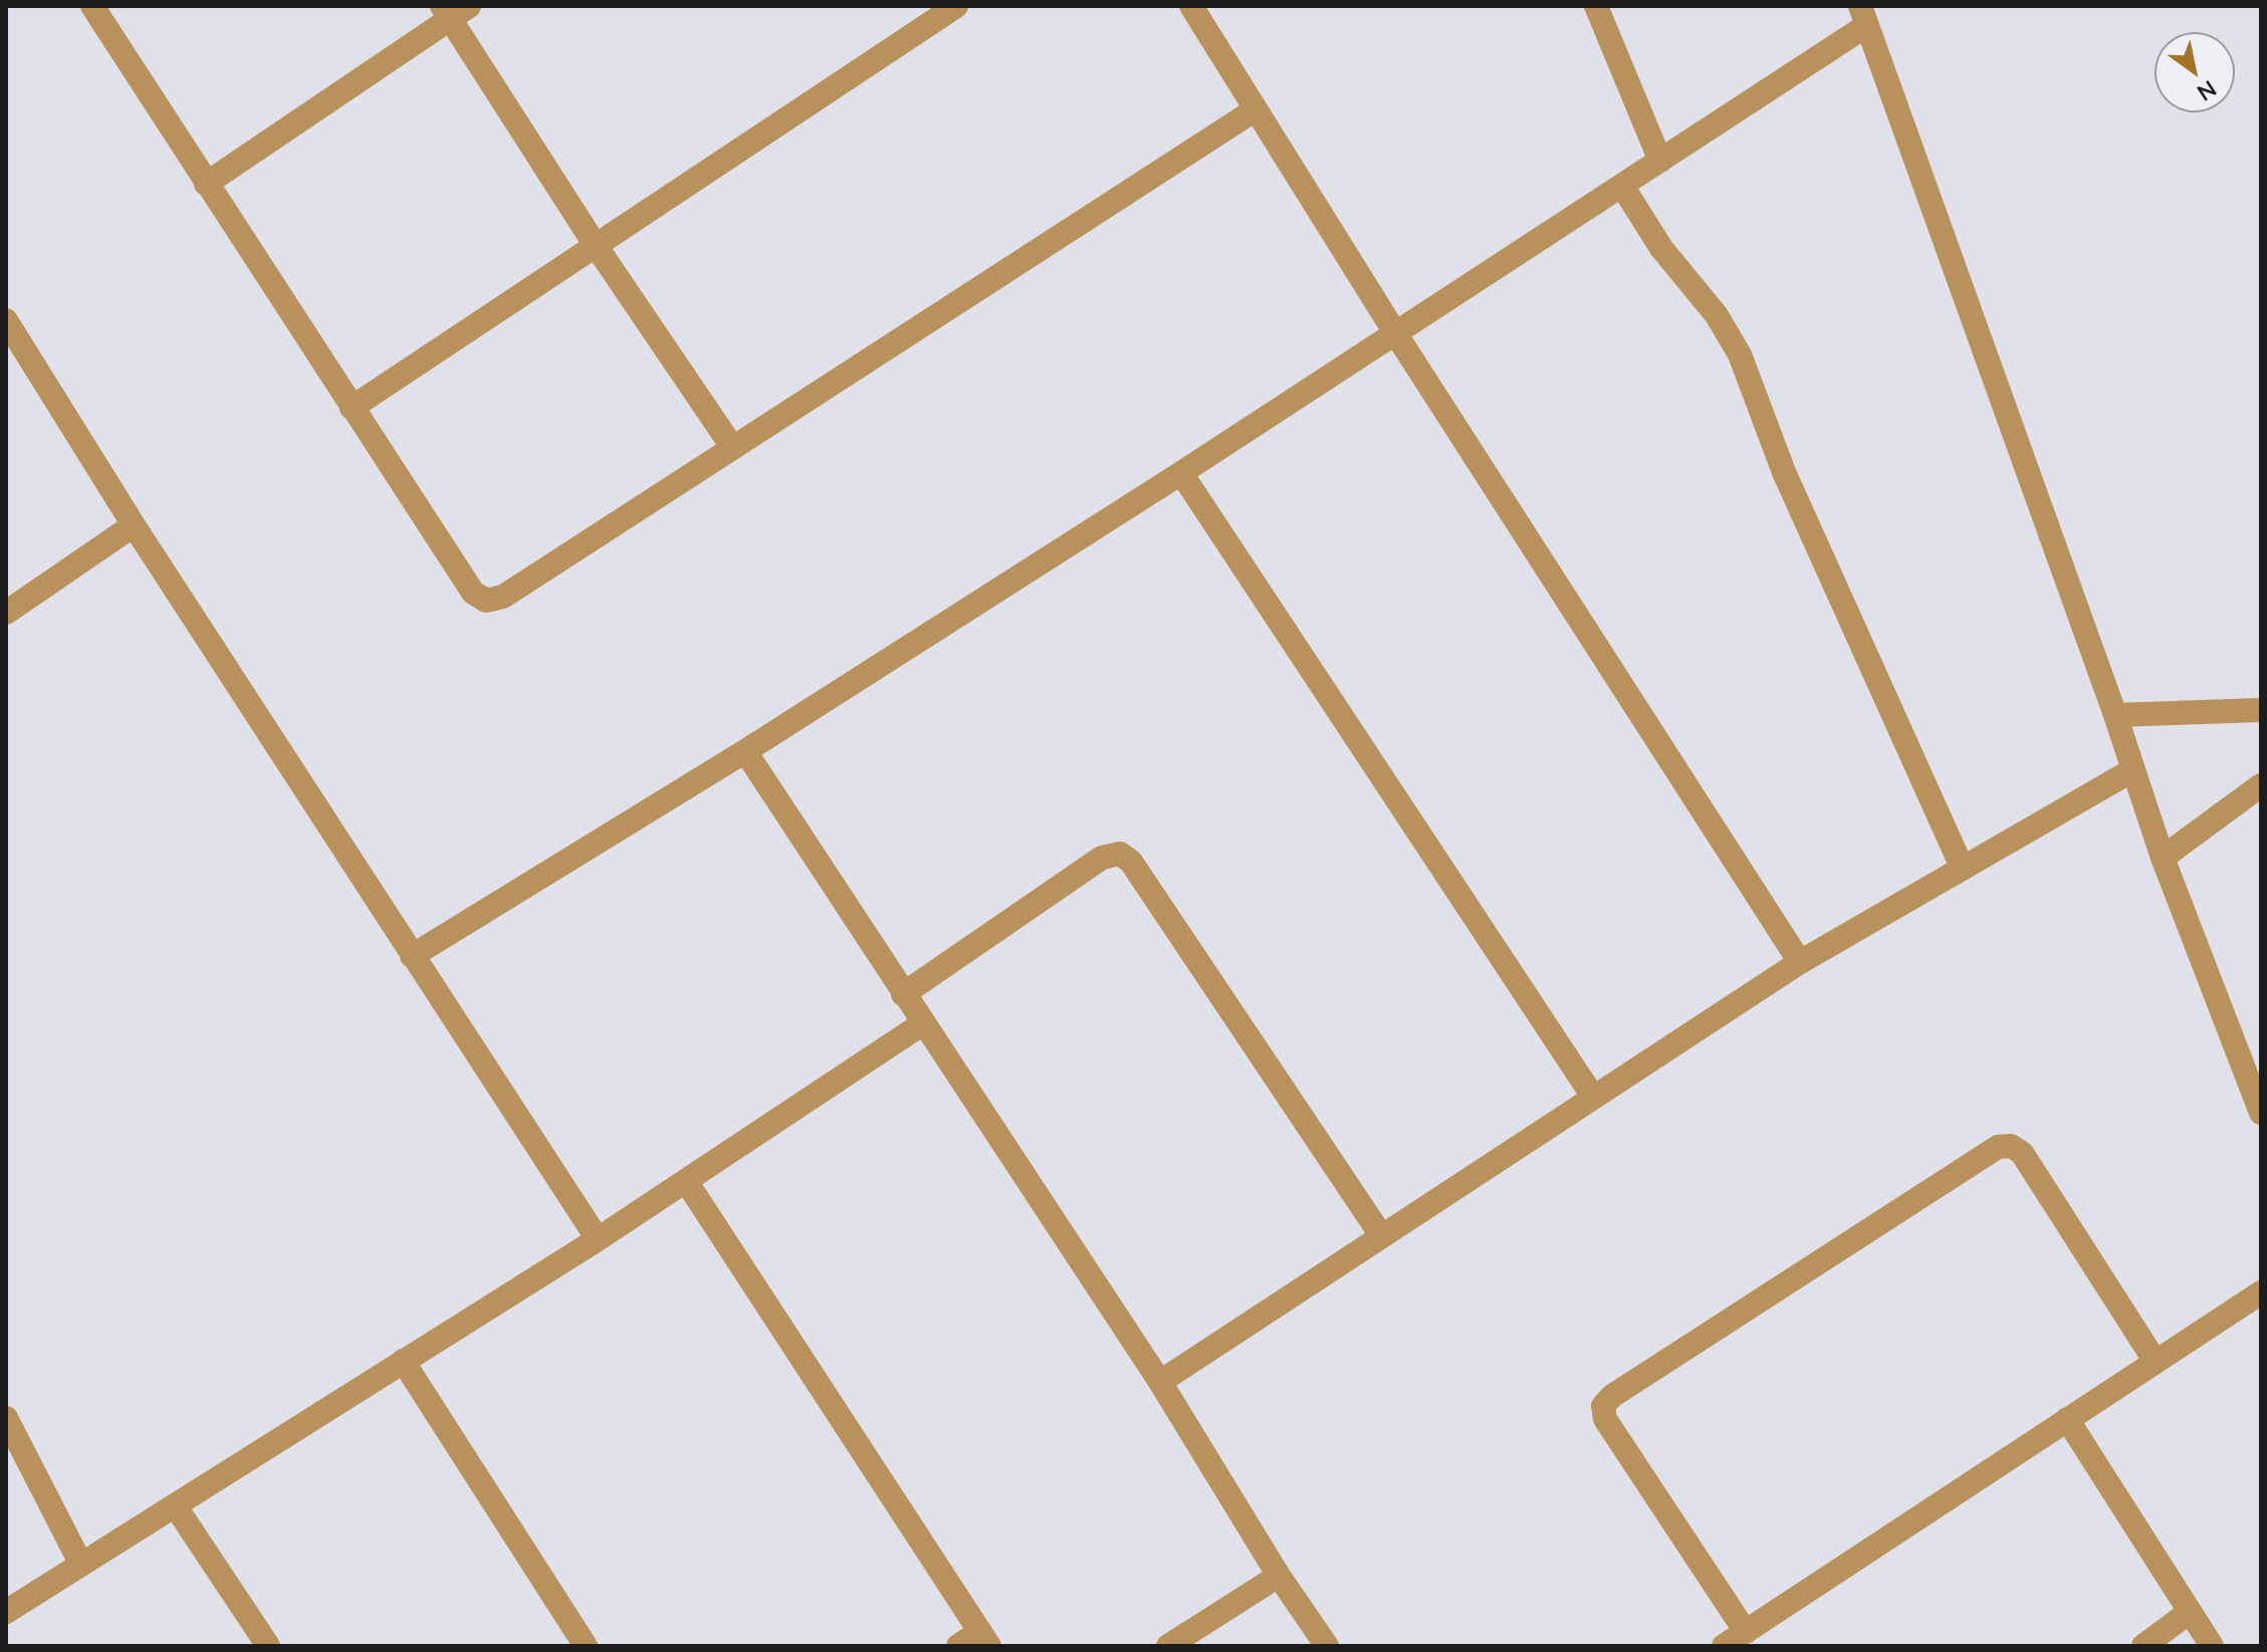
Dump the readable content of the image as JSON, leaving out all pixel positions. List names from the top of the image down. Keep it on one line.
{"north":"bottom right"}
